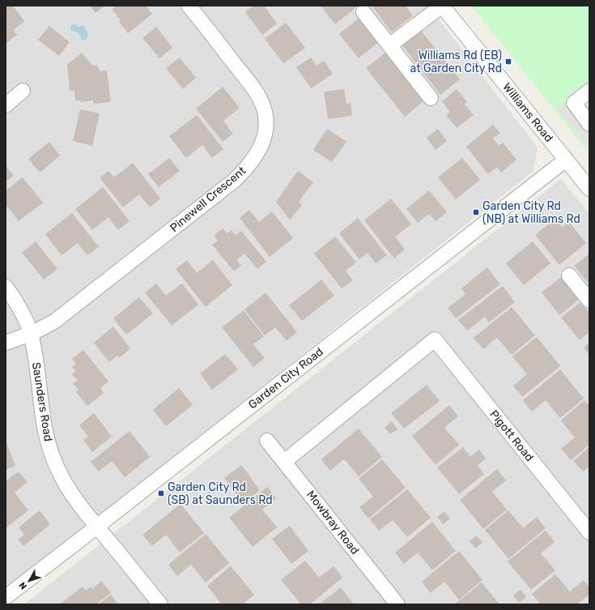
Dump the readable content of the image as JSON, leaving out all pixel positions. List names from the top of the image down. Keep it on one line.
{"streets":{"street":["Williams Road","Pinewell Crescent","Garden City Road","Saunders Road","Pigott Road","Mowbray Road"]},"crossings":[["Williams Road","Garden City Road"],["Pinewell Crescent","Saunders Road"],["Garden City Road","Saunders Road"],["Pigott Road","Mowbray Road"]],"places":{"transit":["Williams Rd (EB) at Garden City Rd","Garden City Rd (NB) at Williams Rd","Garden City Rd (SB) at Saunders Rd"]},"north":"bottom left"}
